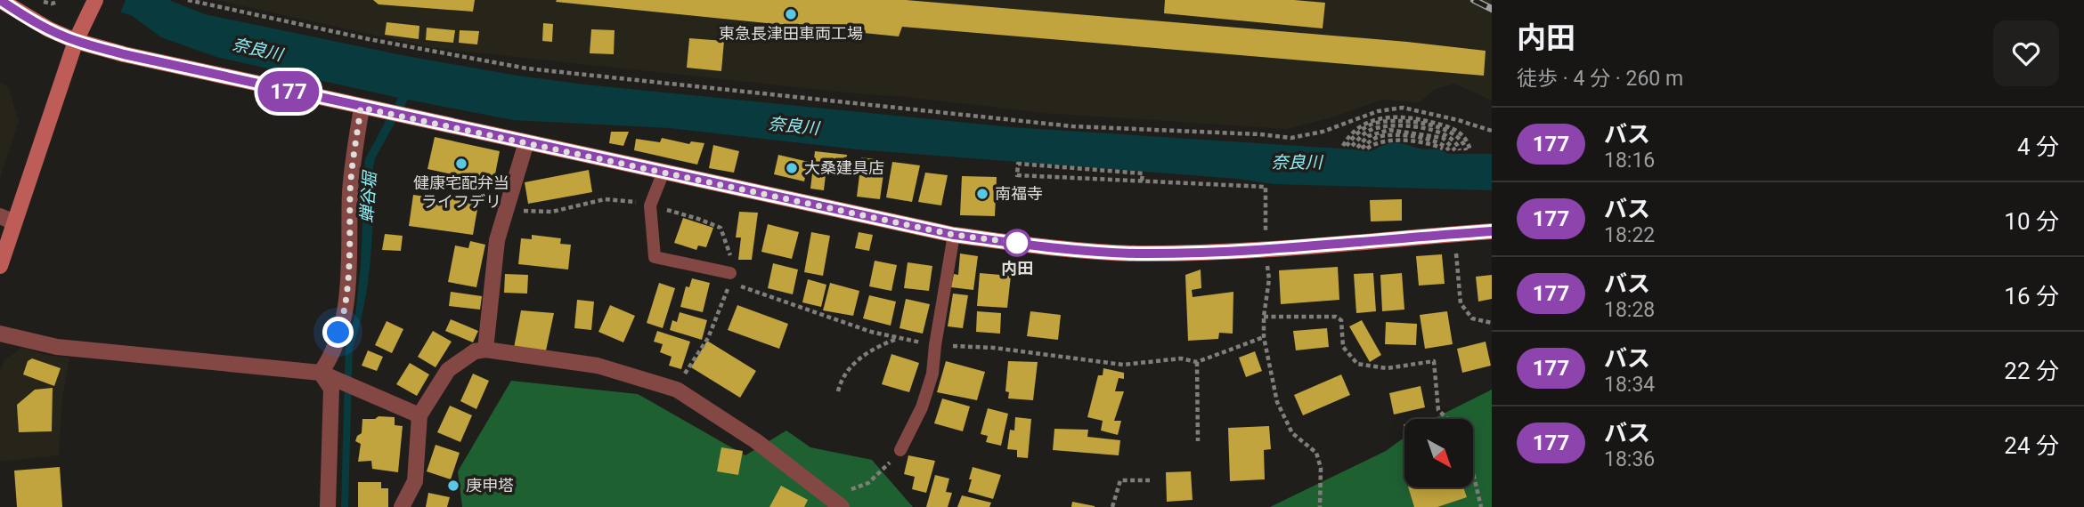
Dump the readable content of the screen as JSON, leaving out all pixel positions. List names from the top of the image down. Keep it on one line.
{"water":["奈良川","蝉谷堀"],"places":["東急長津田車両工場","健康宅配弁当 ライフデリ","大桑建具店","南福寺","内田","庚申塔"],"lines":["bus line 177"],"north":"bottom right","page":{"on_map":"177","heading":["内田","徒歩 · 4 分 · 260 m"],"list":[{"mark":"177","name":"バス","note":"18:16","value":"4 分"},{"mark":"177","name":"バス","note":"18:22","value":"10 分"},{"mark":"177","name":"バス","note":"18:28","value":"16 分"},{"mark":"177","name":"バス","note":"18:34","value":"22 分"},{"mark":"177","name":"バス","note":"18:36","value":"24 分"}]}}
